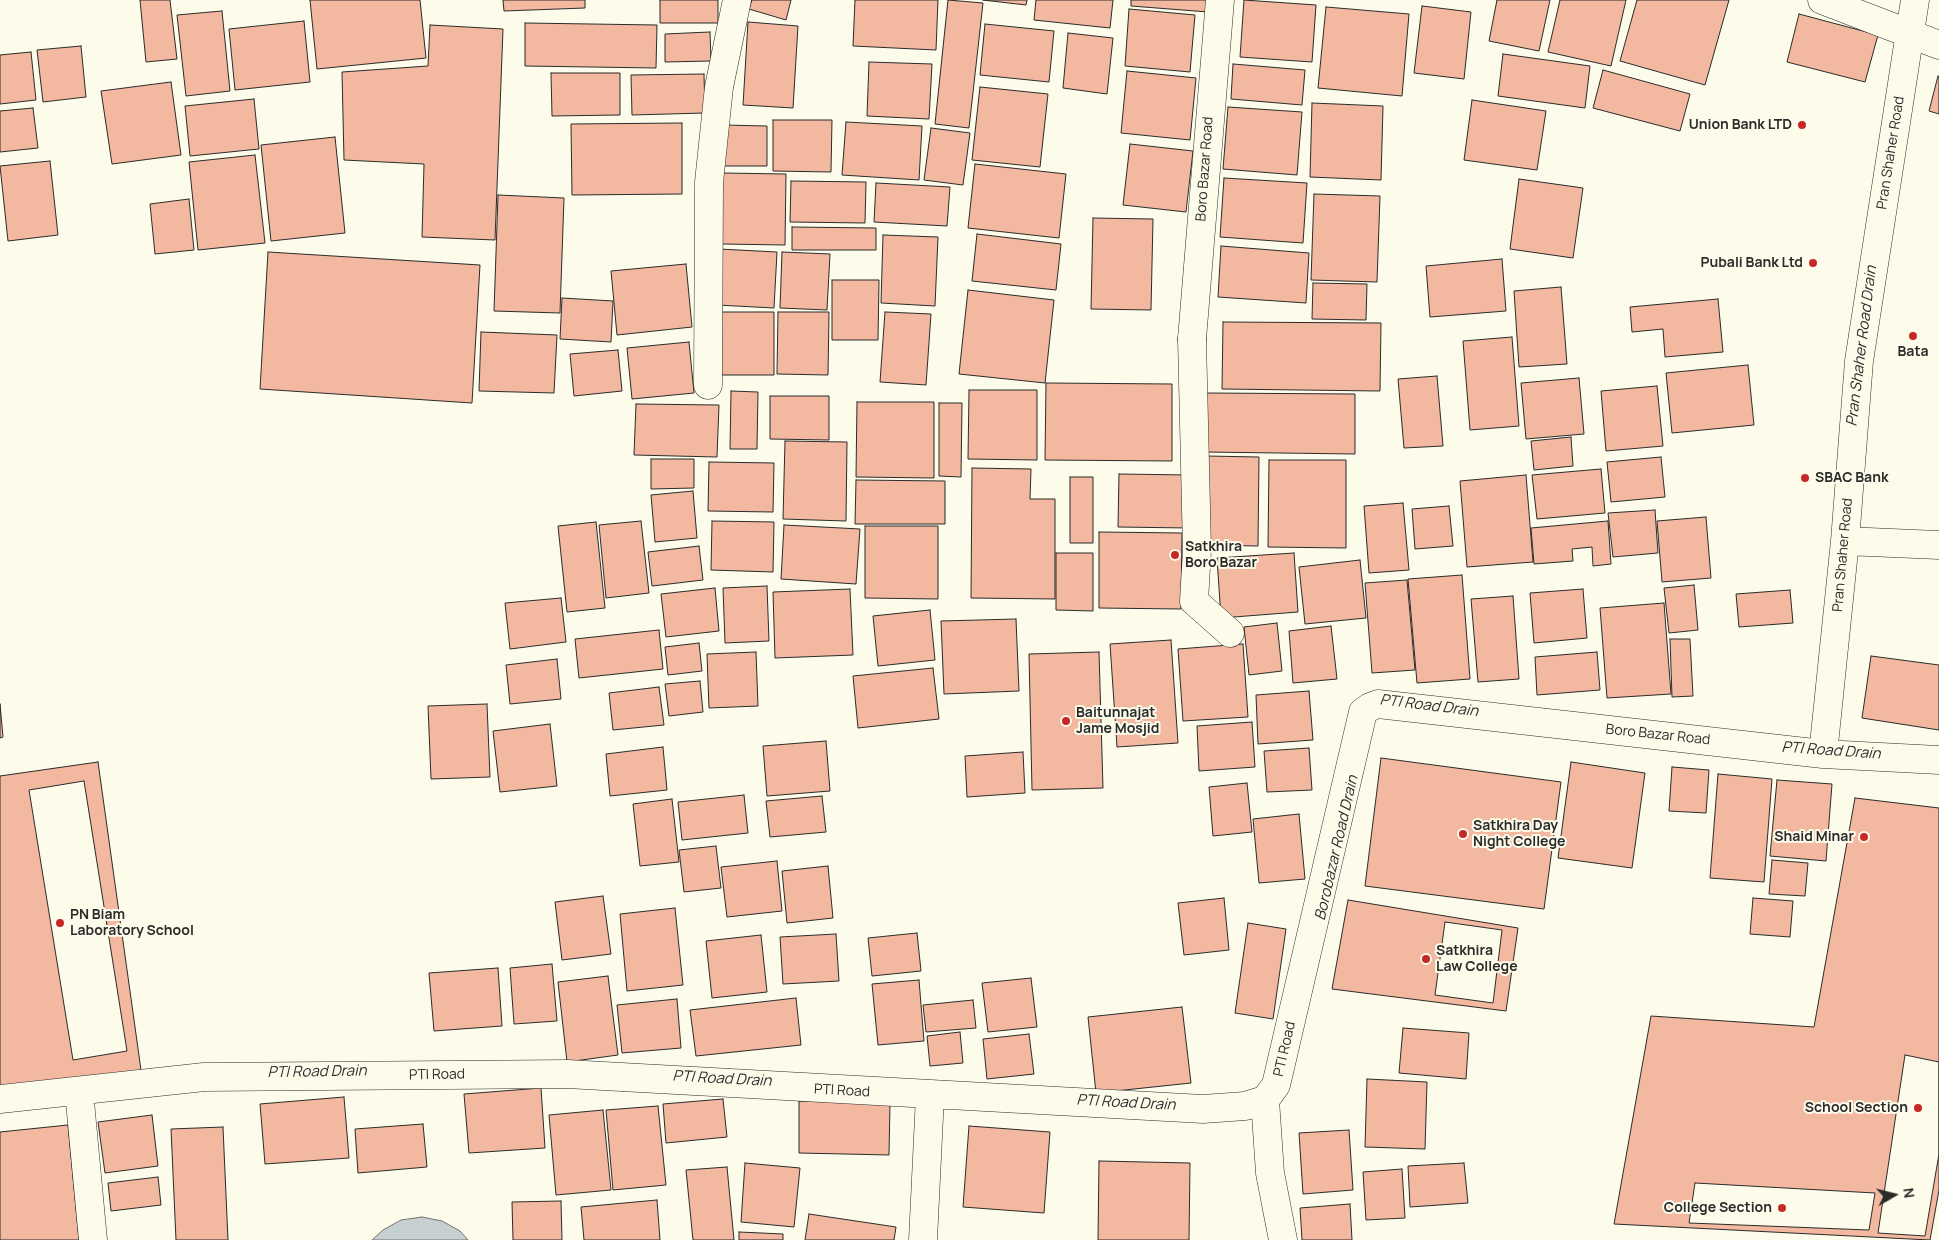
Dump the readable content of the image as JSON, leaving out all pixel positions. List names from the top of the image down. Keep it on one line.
{"streets":{"main road":["Pran Shaher Road","Boro Bazar Road","PTI Road"]},"crossings":[["Pran Shaher Road","Boro Bazar Road"],["Boro Bazar Road","PTI Road"]],"water":["Pran Shaher Road Drain","PTI Road Drain","Borobazar Road Drain"],"places":["Union Bank LTD","Pubali Bank Ltd","Bata","SBAC Bank","Satkhira Boro Bazar","Baitunnajat Jame Mosjid","Satkhira Day Night College","Shaid Minar","PN Biam Laboratory School","Satkhira Law College","School Section","College Section"],"north":"right"}
